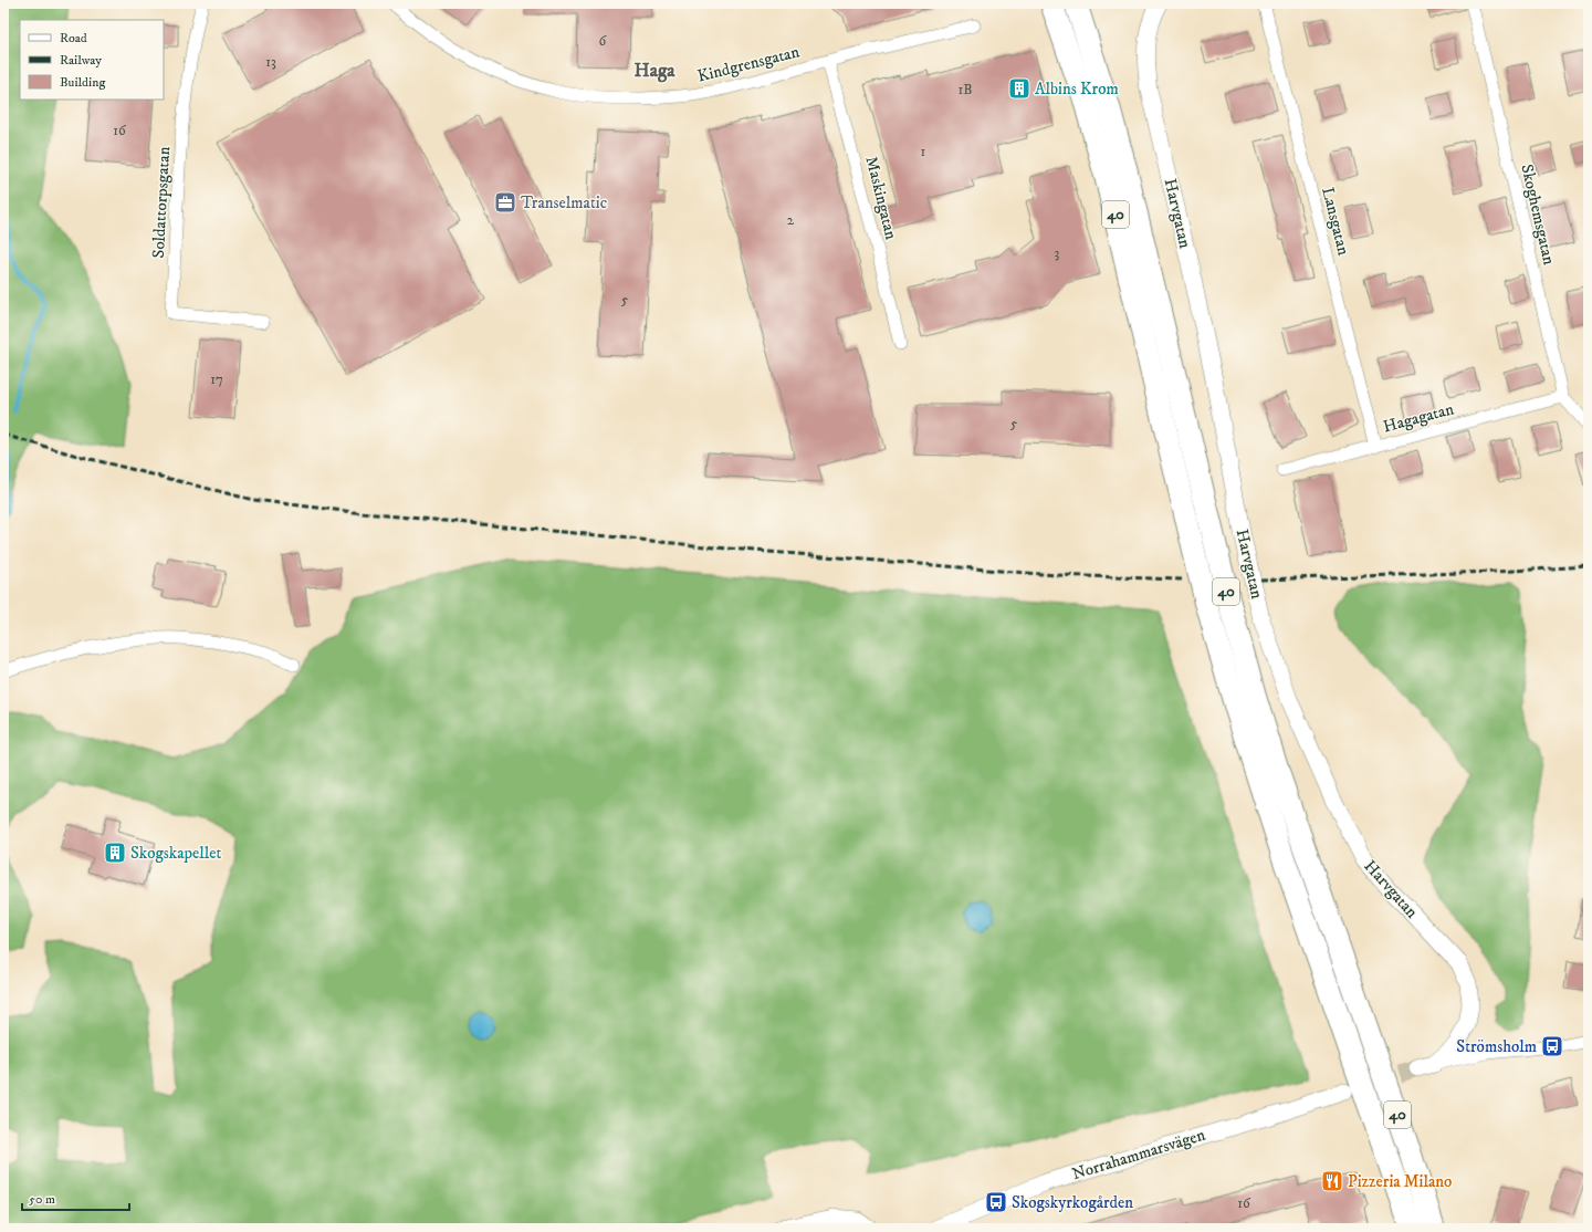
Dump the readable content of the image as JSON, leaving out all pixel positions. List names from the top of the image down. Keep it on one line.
{"streets":{"highway":["40"],"street":["Kindgrensgatan","Maskingatan","Soldattorpsgatan","Harvgatan","Skoghemsgatan","Lansgatan","Hagagatan","Norrahammarsvägen"]},"crossings":[["Kindgrensgatan","Maskingatan"],["Skoghemsgatan","Hagagatan"],["Lansgatan","Hagagatan"]],"districts":["Haga"],"places":{"building":["Albins Krom","Skogskapellet"],"office":["Transelmatic"],"bus stop":["Strömsholm","Skogskyrkogården"],"restaurant":["Pizzeria Milano"]},"house_numbers":["6","13","1B","16","1","2","3","5","17","5","16"],"legend":["Road","Railway","Building"],"scale_bar":"50 m"}
